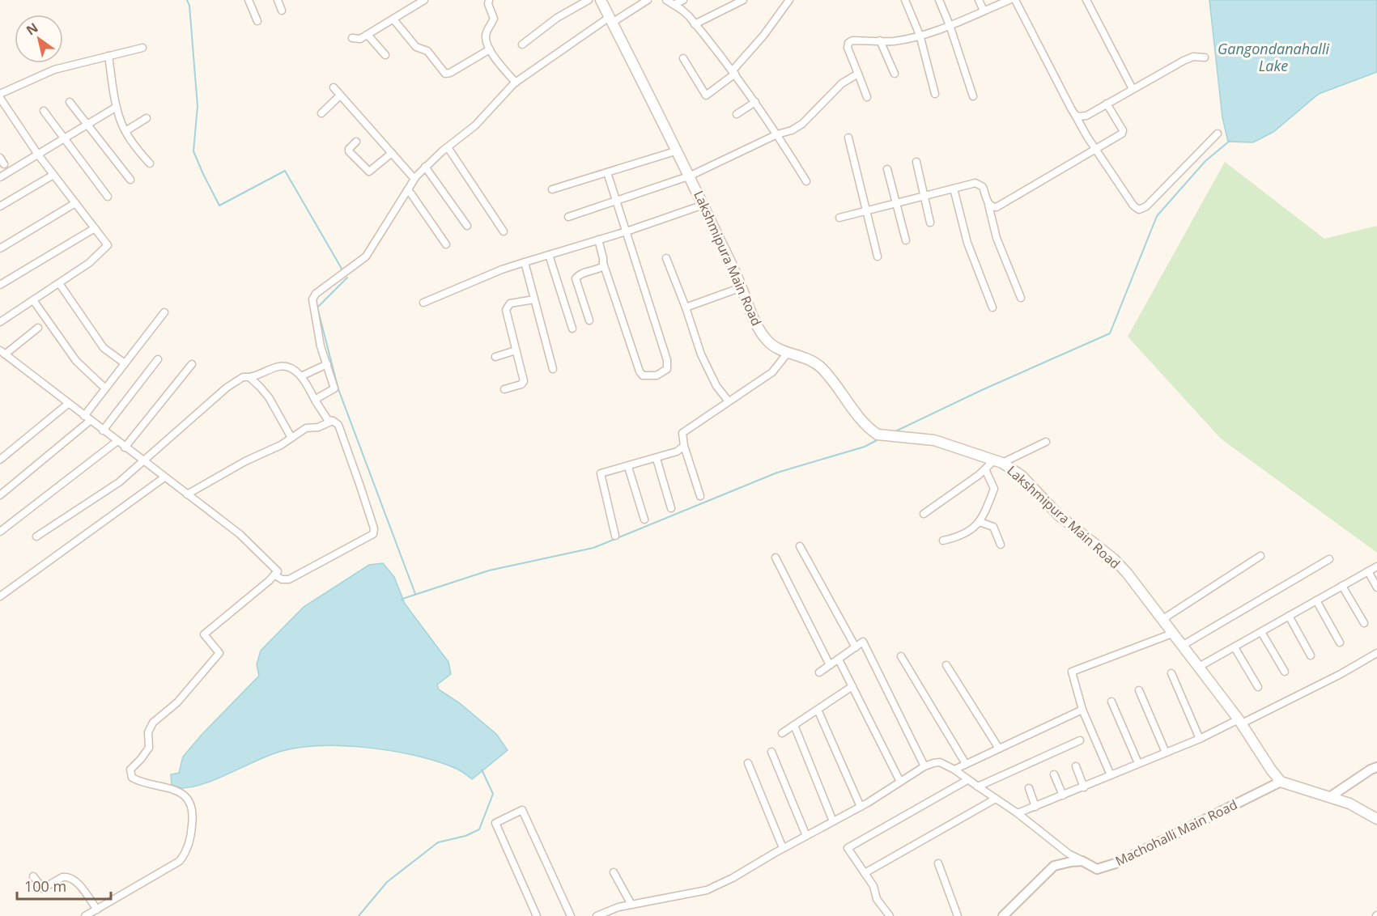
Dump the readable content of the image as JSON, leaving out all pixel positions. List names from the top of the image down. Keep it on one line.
{"streets":{"main road":["Lakshmipura Main Road"],"street":["Machohalli Main Road"]},"crossings":[["Lakshmipura Main Road","Machohalli Main Road"]],"water":["Gangondanahalli Lake"],"scale_bar":"100 m","north":"top left"}
